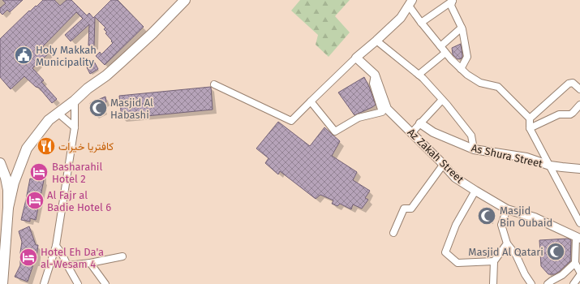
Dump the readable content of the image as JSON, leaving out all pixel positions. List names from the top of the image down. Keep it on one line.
{"streets":{"street":["Az Zakah Street","As Shura Street"]},"places":{"public building":["Holy Makkah Municipality"],"mosque":["Masjid Al Habashi","Masjid Bin Oubaid","Masjid Al Qatari"],"restaurant":["كافتريا خيرات"],"hotel":["Basharahil Hotel 2","Al Fajr al Badie Hotel 6","Hotel Eh Da'a al-Wesam 4"]}}
